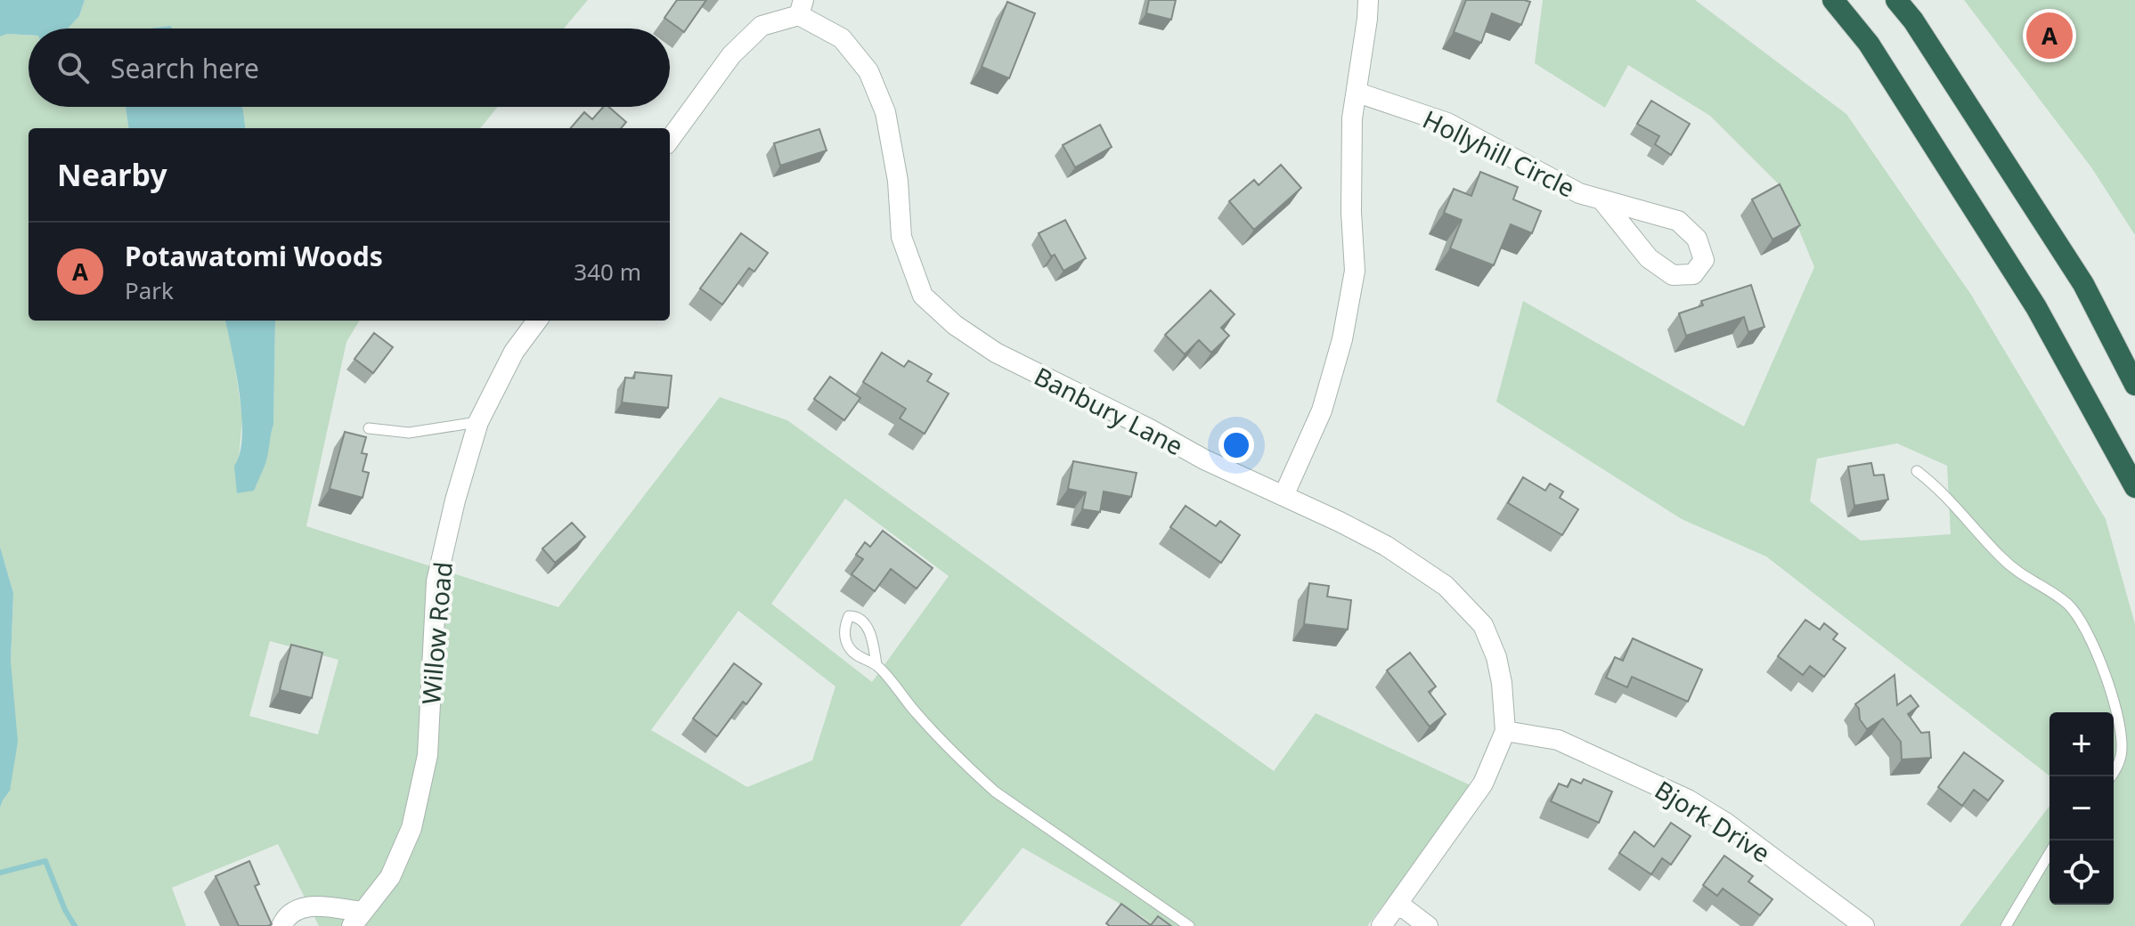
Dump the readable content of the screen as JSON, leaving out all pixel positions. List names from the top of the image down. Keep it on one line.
{"streets":{"street":["Hollyhill Circle","Banbury Lane","Willow Road","Bjork Drive"]},"crossings":[["Banbury Lane","Bjork Drive"]],"page":{"pins":"A","search":"Search here","heading":"Nearby","list":[{"mark":"A","name":"Potawatomi Woods","note":"Park","value":"340 m"}],"map_buttons":["+","−"]}}
